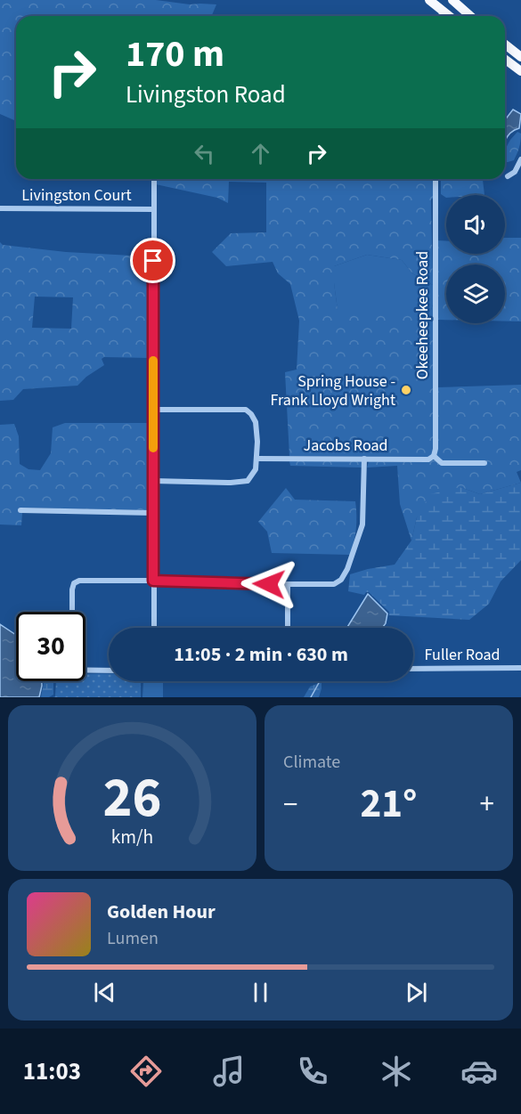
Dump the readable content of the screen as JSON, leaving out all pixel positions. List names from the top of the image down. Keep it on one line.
{"streets":{"street":["Livingston Court","Okeeheepkee Road","Jacobs Road","Fuller Road"]},"crossings":[["Okeeheepkee Road","Jacobs Road"]],"places":["Spring House - Frank Lloyd Wright"],"page":{"turn":["170 m","Livingston Road"],"limit":"30","trip":"11:05 · 2 min · 630 m","tile":"Climate","heat":["−","21°","+"],"song":["Golden Hour","Lumen"],"tabs":"11:03","gauge":["26","km/h"]}}
